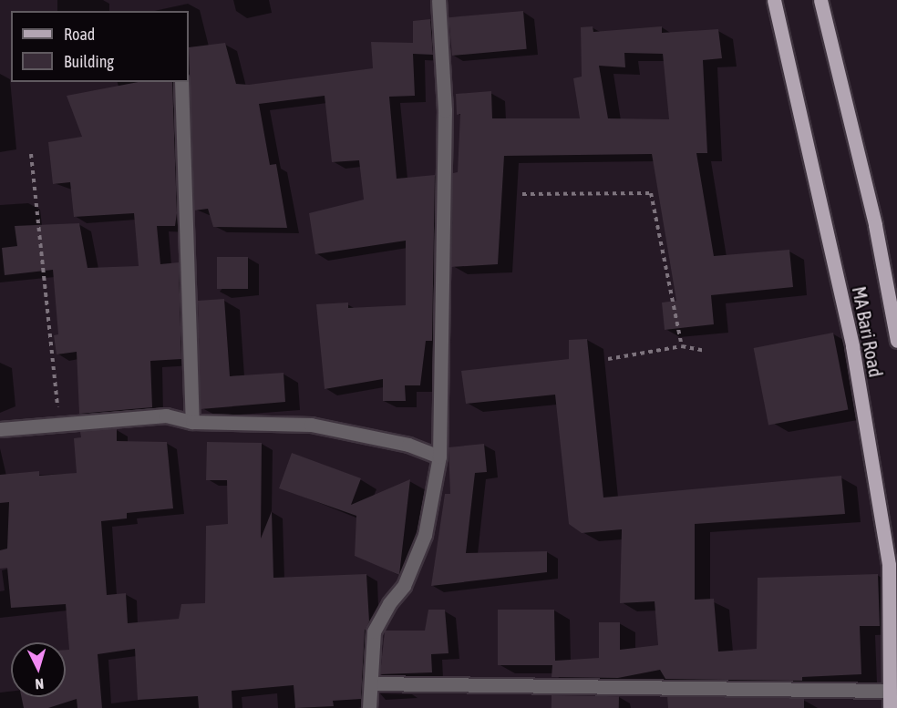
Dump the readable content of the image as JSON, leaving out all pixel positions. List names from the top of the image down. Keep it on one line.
{"streets":{"main road":["MA Bari Road"]},"legend":["Road","Building"],"north":"bottom"}
